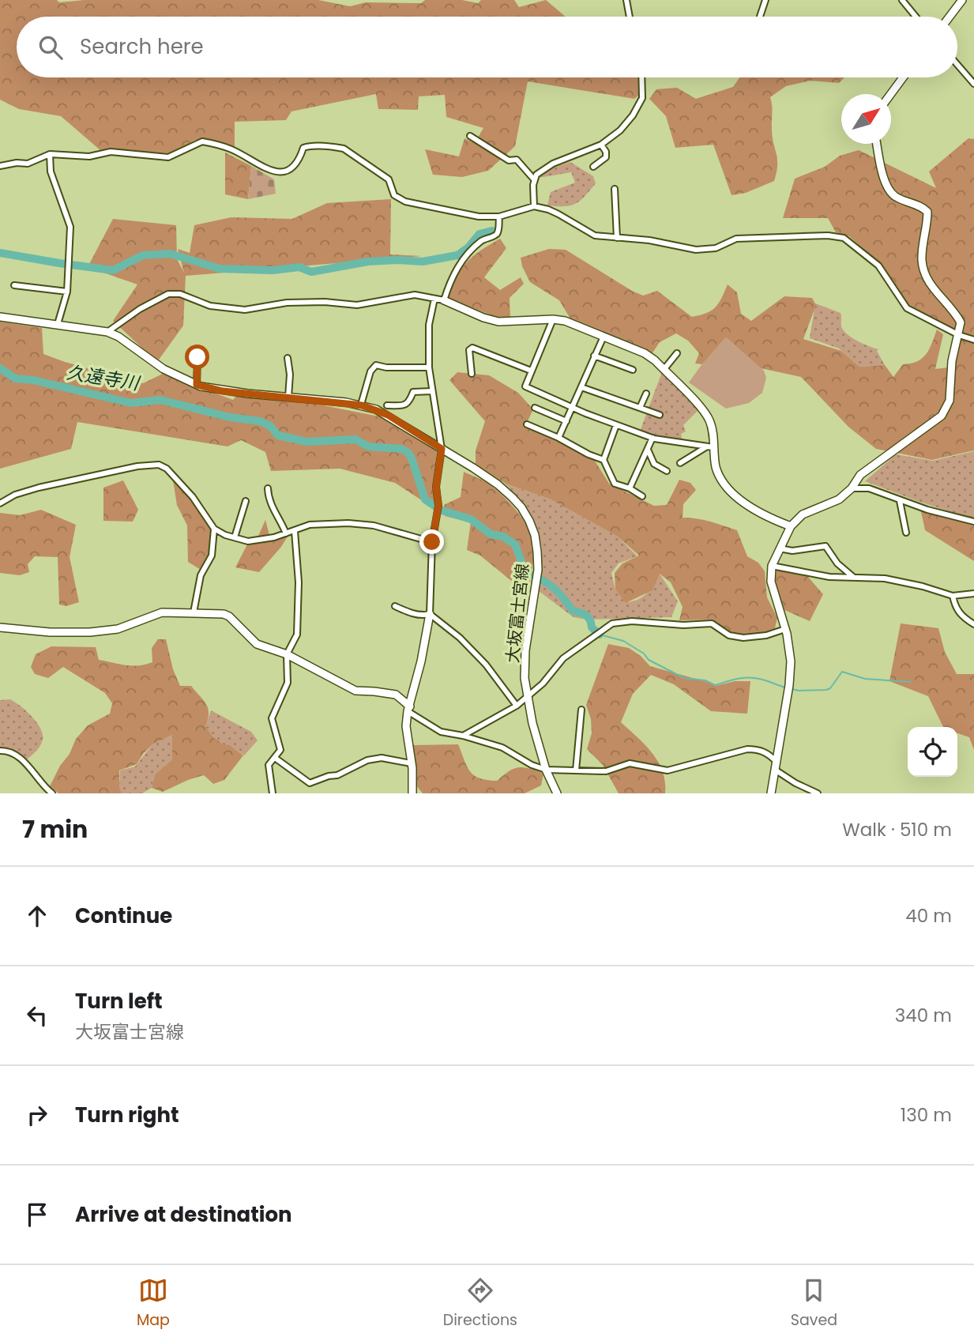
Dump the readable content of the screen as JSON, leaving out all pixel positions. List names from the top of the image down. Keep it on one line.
{"streets":{"street":["大坂富士宮線"]},"water":["久遠寺川"],"north":"top right","page":{"search":"Search here","heading":["7 min","Walk · 510 m"],"list":[["Continue","40 m"],["Turn left","大坂富士宮線","340 m"],["Turn right","130 m"],"Arrive at destination"],"nav":["Map","Directions","Saved"]}}
